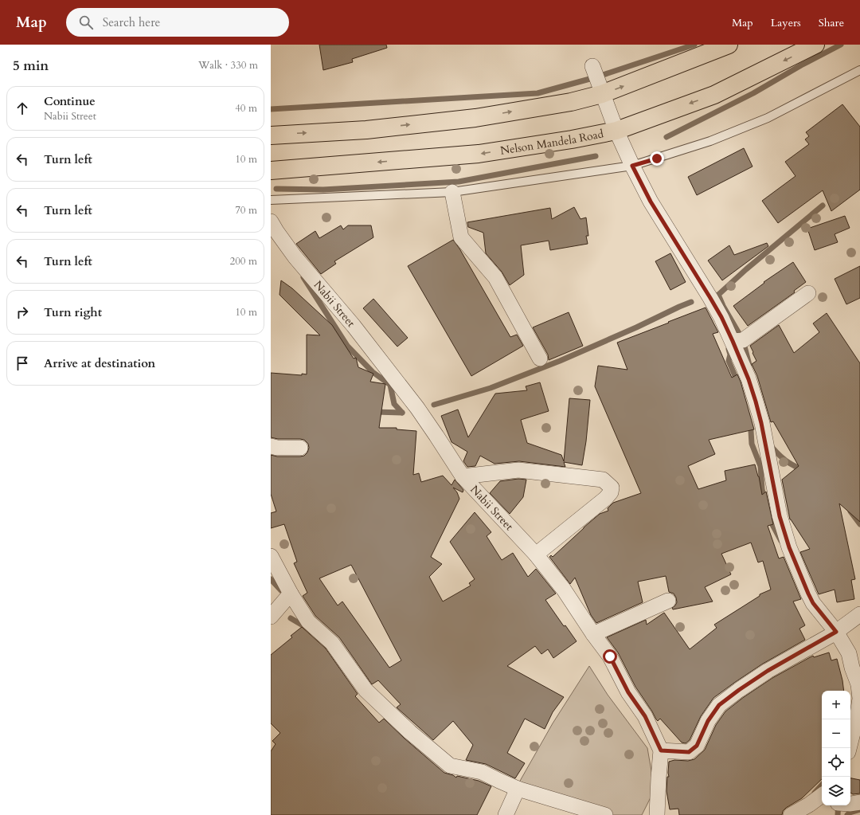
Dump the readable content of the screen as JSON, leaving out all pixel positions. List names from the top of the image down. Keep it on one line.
{"streets":{"main road":["Nelson Mandela Road"],"street":["Nabii Street"]},"page":{"header":"Map","search":"Search here","nav":["Map","Layers","Share"],"heading":["5 min","Walk · 330 m"],"list":[["Continue","Nabii Street","40 m"],["Turn left","10 m"],["Turn left","70 m"],["Turn left","200 m"],["Turn right","10 m"],"Arrive at destination"],"map_buttons":["+","−"]}}
